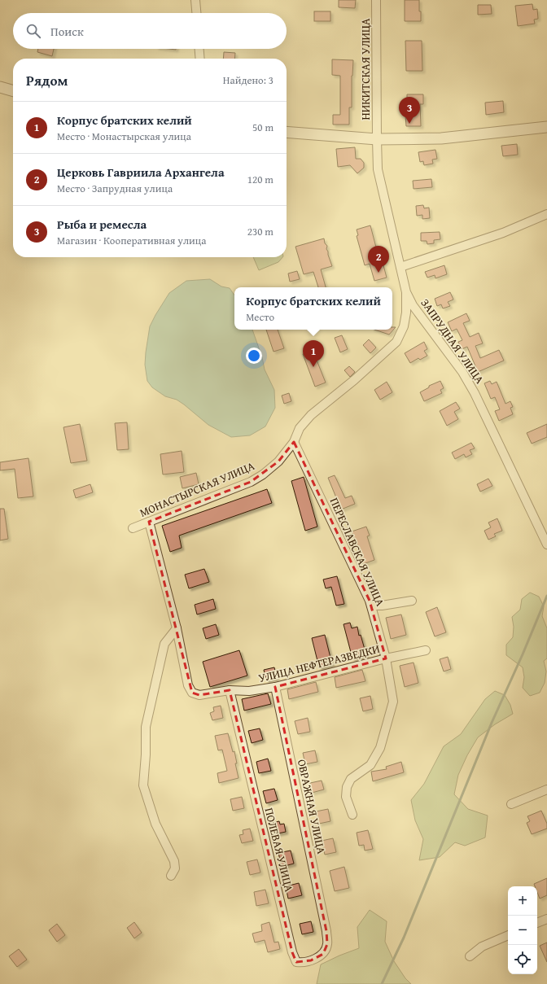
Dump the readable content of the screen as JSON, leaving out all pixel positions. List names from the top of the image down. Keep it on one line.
{"streets":{"street":["НИКИТСКАЯ УЛИЦА","ЗАПРУДНАЯ УЛИЦА","МОНАСТЫРСКАЯ УЛИЦА","ПЕРЕСЛАВСКАЯ УЛИЦА","УЛИЦА НЕФТЕРАЗВЕДКИ","ОВРАЖНАЯ УЛИЦА","ПОЛЕВАЯ УЛИЦА"]},"crossings":[["НИКИТСКАЯ УЛИЦА","ЗАПРУДНАЯ УЛИЦА"],["ЗАПРУДНАЯ УЛИЦА","МОНАСТЫРСКАЯ УЛИЦА"],["МОНАСТЫРСКАЯ УЛИЦА","ПЕРЕСЛАВСКАЯ УЛИЦА"],["ПЕРЕСЛАВСКАЯ УЛИЦА","УЛИЦА НЕФТЕРАЗВЕДКИ"],["УЛИЦА НЕФТЕРАЗВЕДКИ","ОВРАЖНАЯ УЛИЦА"],["УЛИЦА НЕФТЕРАЗВЕДКИ","ПОЛЕВАЯ УЛИЦА"],["ОВРАЖНАЯ УЛИЦА","ПОЛЕВАЯ УЛИЦА"]],"page":{"search":"Поиск","heading":["Рядом","Найдено: 3"],"pins":["3","2","1"],"list":[{"mark":"1","name":"Корпус братских келий","note":"Место · Монастырская улица","value":"50 m"},{"mark":"2","name":"Церковь Гавриила Архангела","note":"Место · Запрудная улица","value":"120 m"},{"mark":"3","name":"Рыба и ремесла","note":"Магазин · Кооперативная улица","value":"230 m"}],"popup":["Корпус братских келий","Место"],"map_buttons":["+","−"]}}
